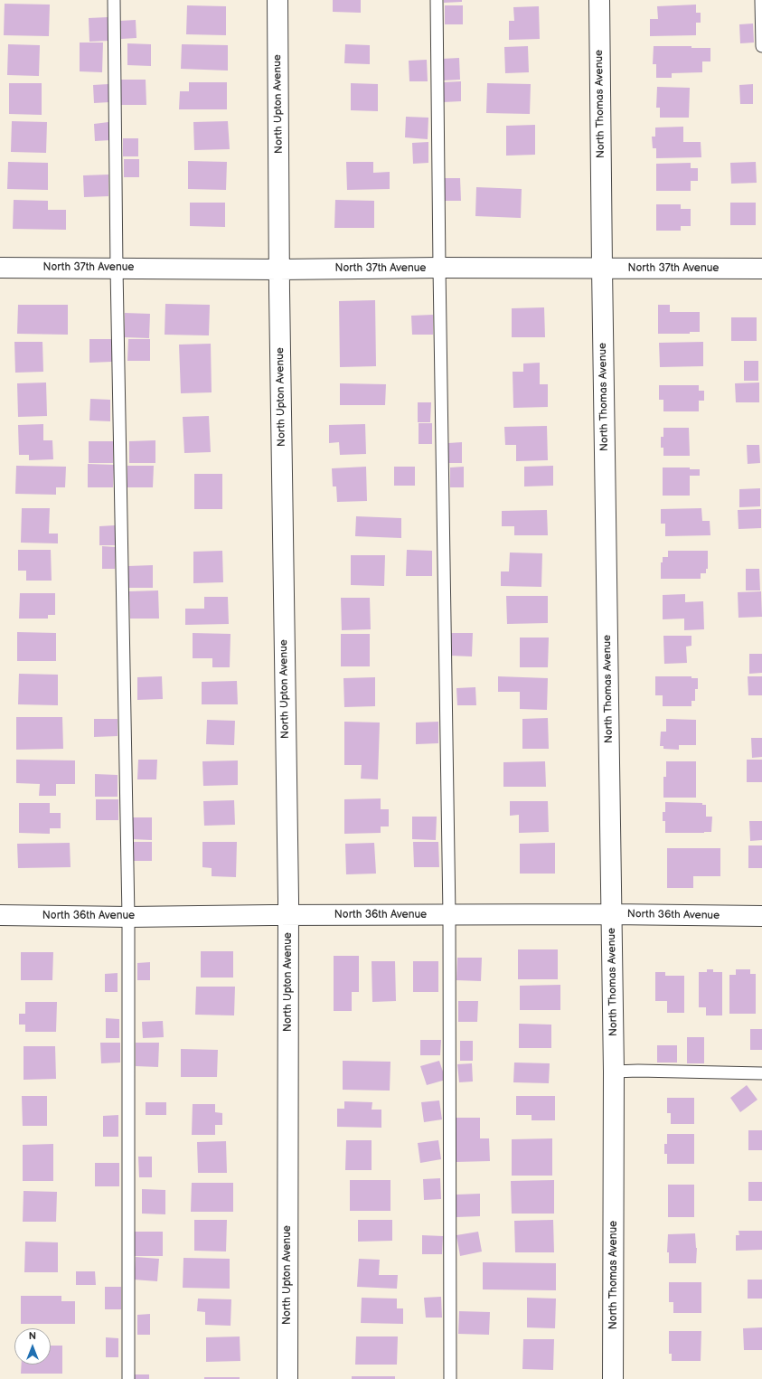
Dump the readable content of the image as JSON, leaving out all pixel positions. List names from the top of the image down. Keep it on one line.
{"streets":{"street":["North Upton Avenue","North Thomas Avenue","North 37th Avenue","North 36th Avenue"]},"crossings":[["North Upton Avenue","North 37th Avenue"],["North Upton Avenue","North 36th Avenue"],["North Thomas Avenue","North 37th Avenue"],["North Thomas Avenue","North 36th Avenue"]],"north":"top"}
